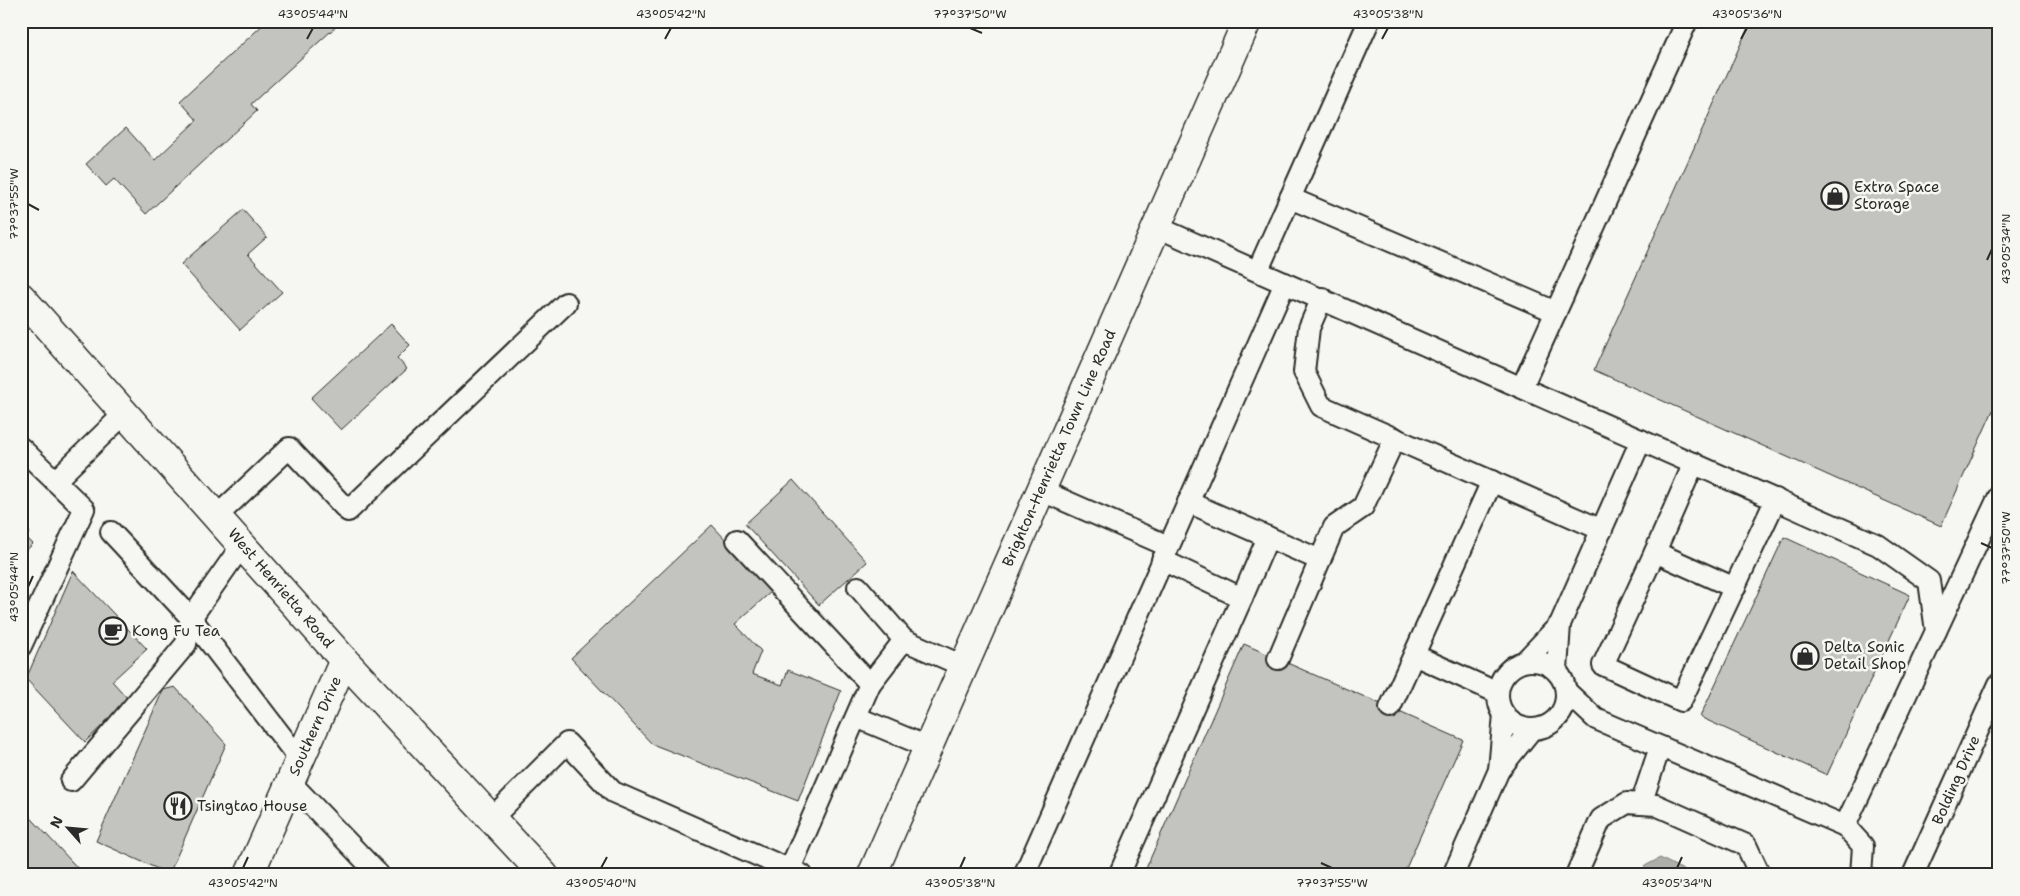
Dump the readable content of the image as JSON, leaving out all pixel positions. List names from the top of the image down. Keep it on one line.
{"streets":{"street":["Brighton-Henrietta Town Line Road","West Henrietta Road","Southern Drive"],"lane":["Bolding Drive"]},"crossings":[["West Henrietta Road","Southern Drive"]],"places":{"shop":["Extra Space Storage","Delta Sonic Detail Shop"],"cafe":["Kong Fu Tea"],"restaurant":["Tsingtao House"]},"north":"top left","coordinates":["43°05'44\"N","43°05'42\"N","77°37'50\"W","43°05'38\"N","43°05'36\"N","77°37'55\"W","43°05'34\"N","43°05'40\"N"]}
